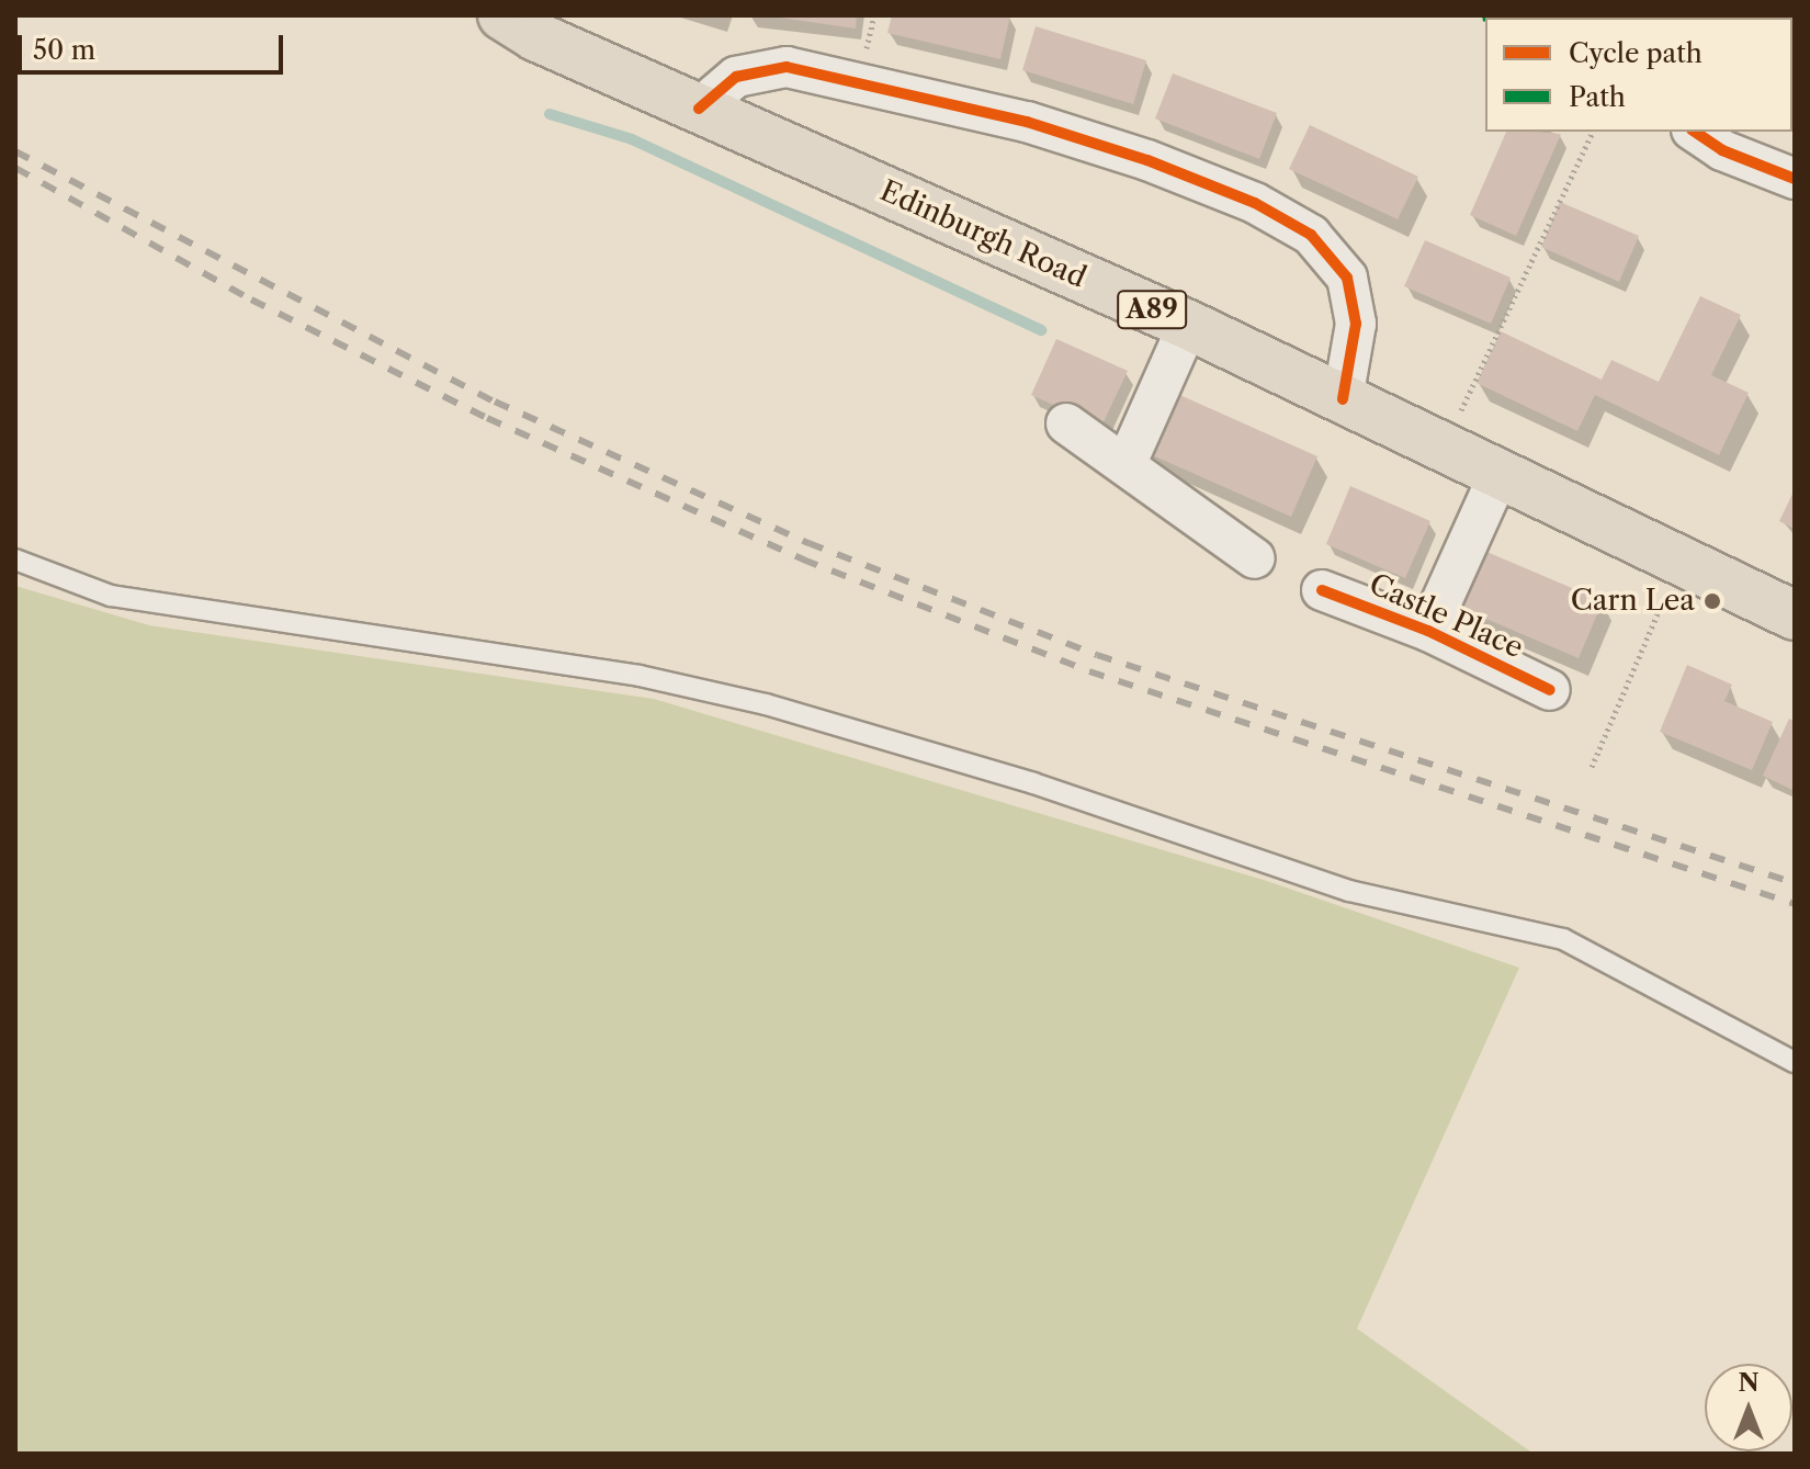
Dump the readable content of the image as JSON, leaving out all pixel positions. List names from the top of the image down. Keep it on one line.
{"streets":{"main road":["Edinburgh Road","A89"],"street":["Castle Place"]},"crossings":[["Edinburgh Road","Castle Place"]],"places":["Carn Lea"],"legend":["Cycle path","Path"],"scale_bar":"50 m","north":"top"}
